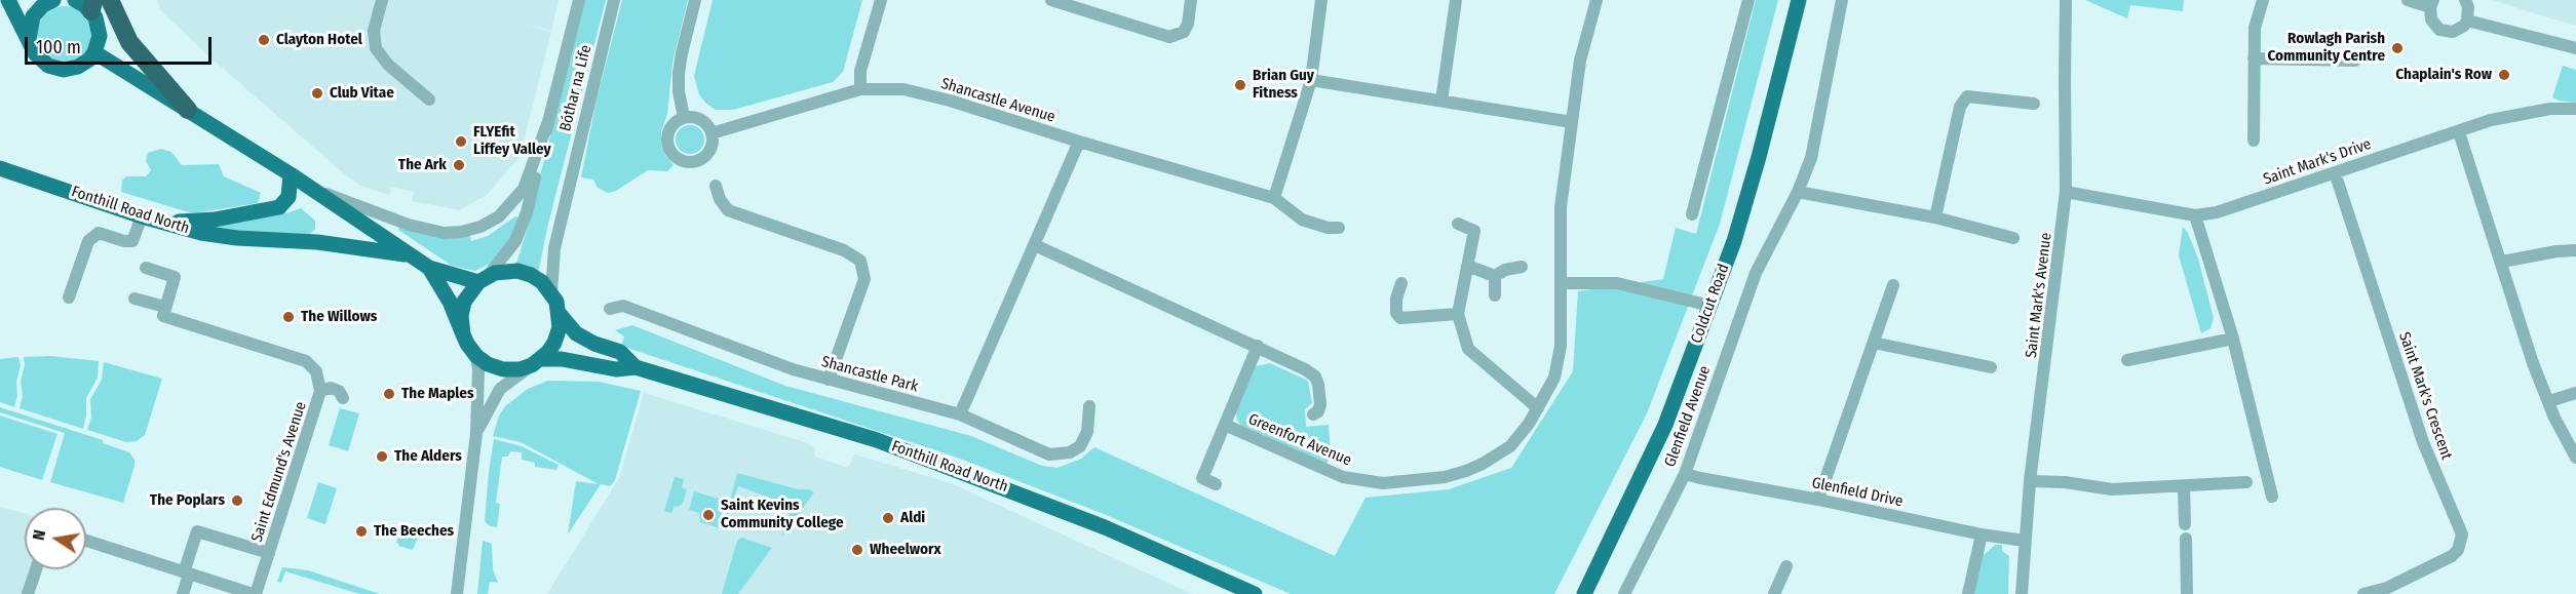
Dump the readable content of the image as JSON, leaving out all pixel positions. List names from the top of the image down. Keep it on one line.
{"streets":{"main road":["Fonthill Road North","Coldcut Road"],"street":["Bóthar na Life","Shancastle Avenue","Saint Mark's Drive","Saint Mark's Avenue","Shancastle Park","Saint Mark's Crescent","Glenfield Avenue","Greenfort Avenue","Saint Edmund's Avenue","Glenfield Drive"]},"crossings":[["Bóthar na Life","Fonthill Road North"],["Saint Mark's Drive","Saint Mark's Avenue"],["Saint Mark's Drive","Saint Mark's Crescent"],["Saint Mark's Avenue","Glenfield Drive"],["Glenfield Avenue","Glenfield Drive"]],"places":["Clayton Hotel","Rowlagh Parish Community Centre","Chaplain's Row","Brian Guy Fitness","Club Vitae","FLYEfit Liffey Valley","The Ark","The Willows","The Maples","The Alders","The Poplars","Saint Kevins Community College","Aldi","The Beeches","Wheelworx"],"scale_bar":"100 m","north":"left"}
